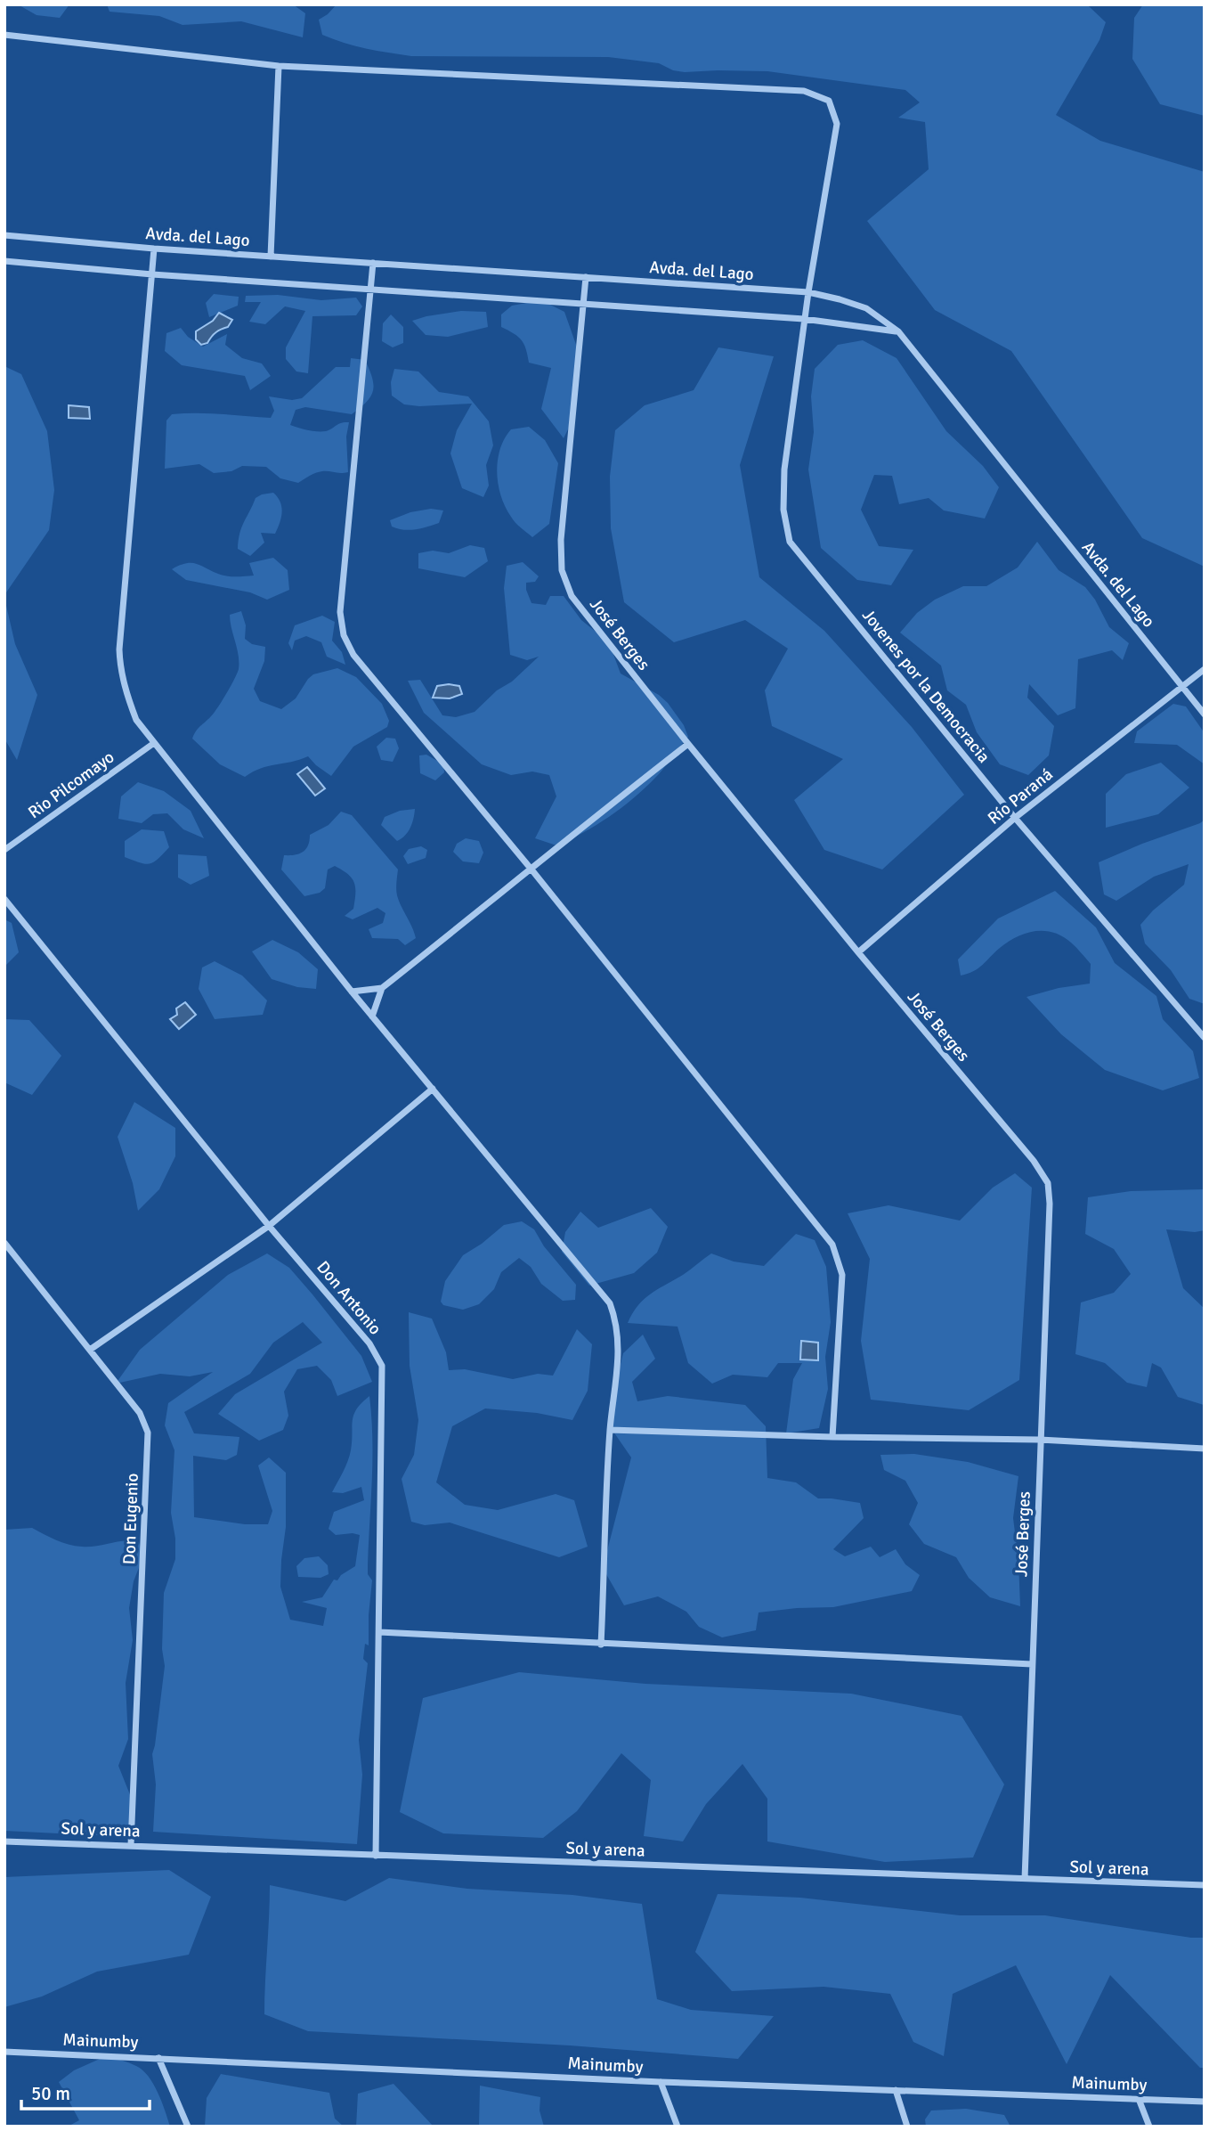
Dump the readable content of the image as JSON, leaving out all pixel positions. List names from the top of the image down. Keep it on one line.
{"streets":{"street":["Avda. del Lago","José Berges","Jovenes por la Democracia","Rio Pilcomayo","Río Paraná","Don Antonio","Don Eugenio","Sol y arena","Mainumby"]},"crossings":[["Avda. del Lago","José Berges"],["Avda. del Lago","Jovenes por la Democracia"],["Avda. del Lago","Río Paraná"],["José Berges","Río Paraná"],["José Berges","Sol y arena"],["Jovenes por la Democracia","Río Paraná"],["Don Antonio","Sol y arena"],["Don Eugenio","Sol y arena"]],"scale_bar":"50 m"}
